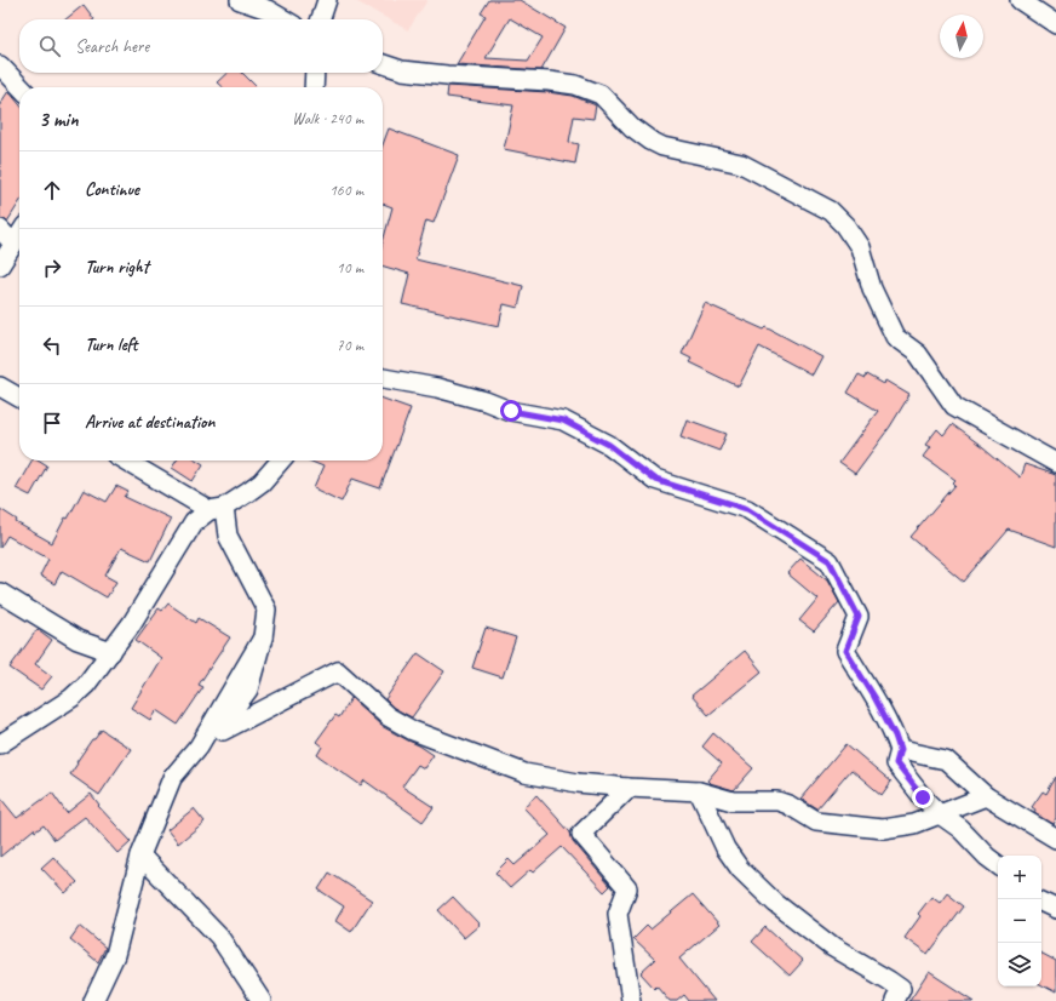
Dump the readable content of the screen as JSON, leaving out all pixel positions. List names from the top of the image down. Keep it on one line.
{"north":"top","page":{"search":"Search here","heading":["3 min","Walk · 240 m"],"list":[["Continue","160 m"],["Turn right","10 m"],["Turn left","70 m"],"Arrive at destination"],"map_buttons":["+","−"]}}
